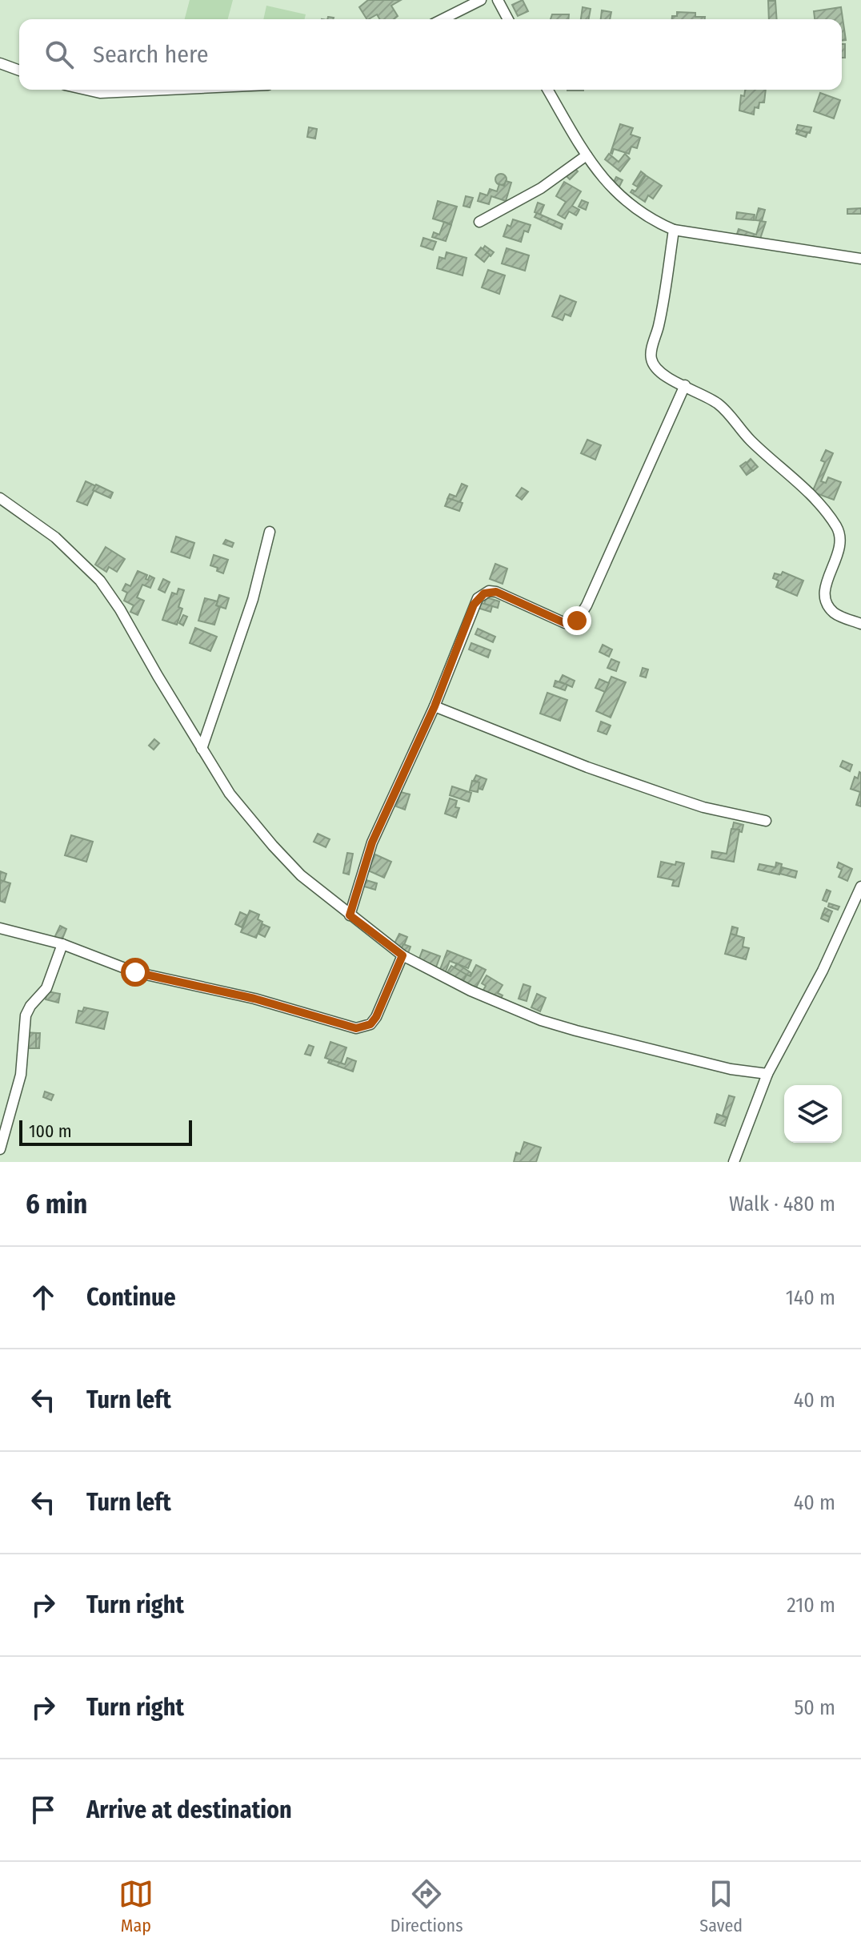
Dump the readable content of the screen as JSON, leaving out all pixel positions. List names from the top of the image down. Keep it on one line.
{"scale_bar":"100 m","page":{"search":"Search here","scale":"100 m","heading":["6 min","Walk · 480 m"],"list":[["Continue","140 m"],["Turn left","40 m"],["Turn left","40 m"],["Turn right","210 m"],["Turn right","50 m"],"Arrive at destination"],"nav":["Map","Directions","Saved"]}}
